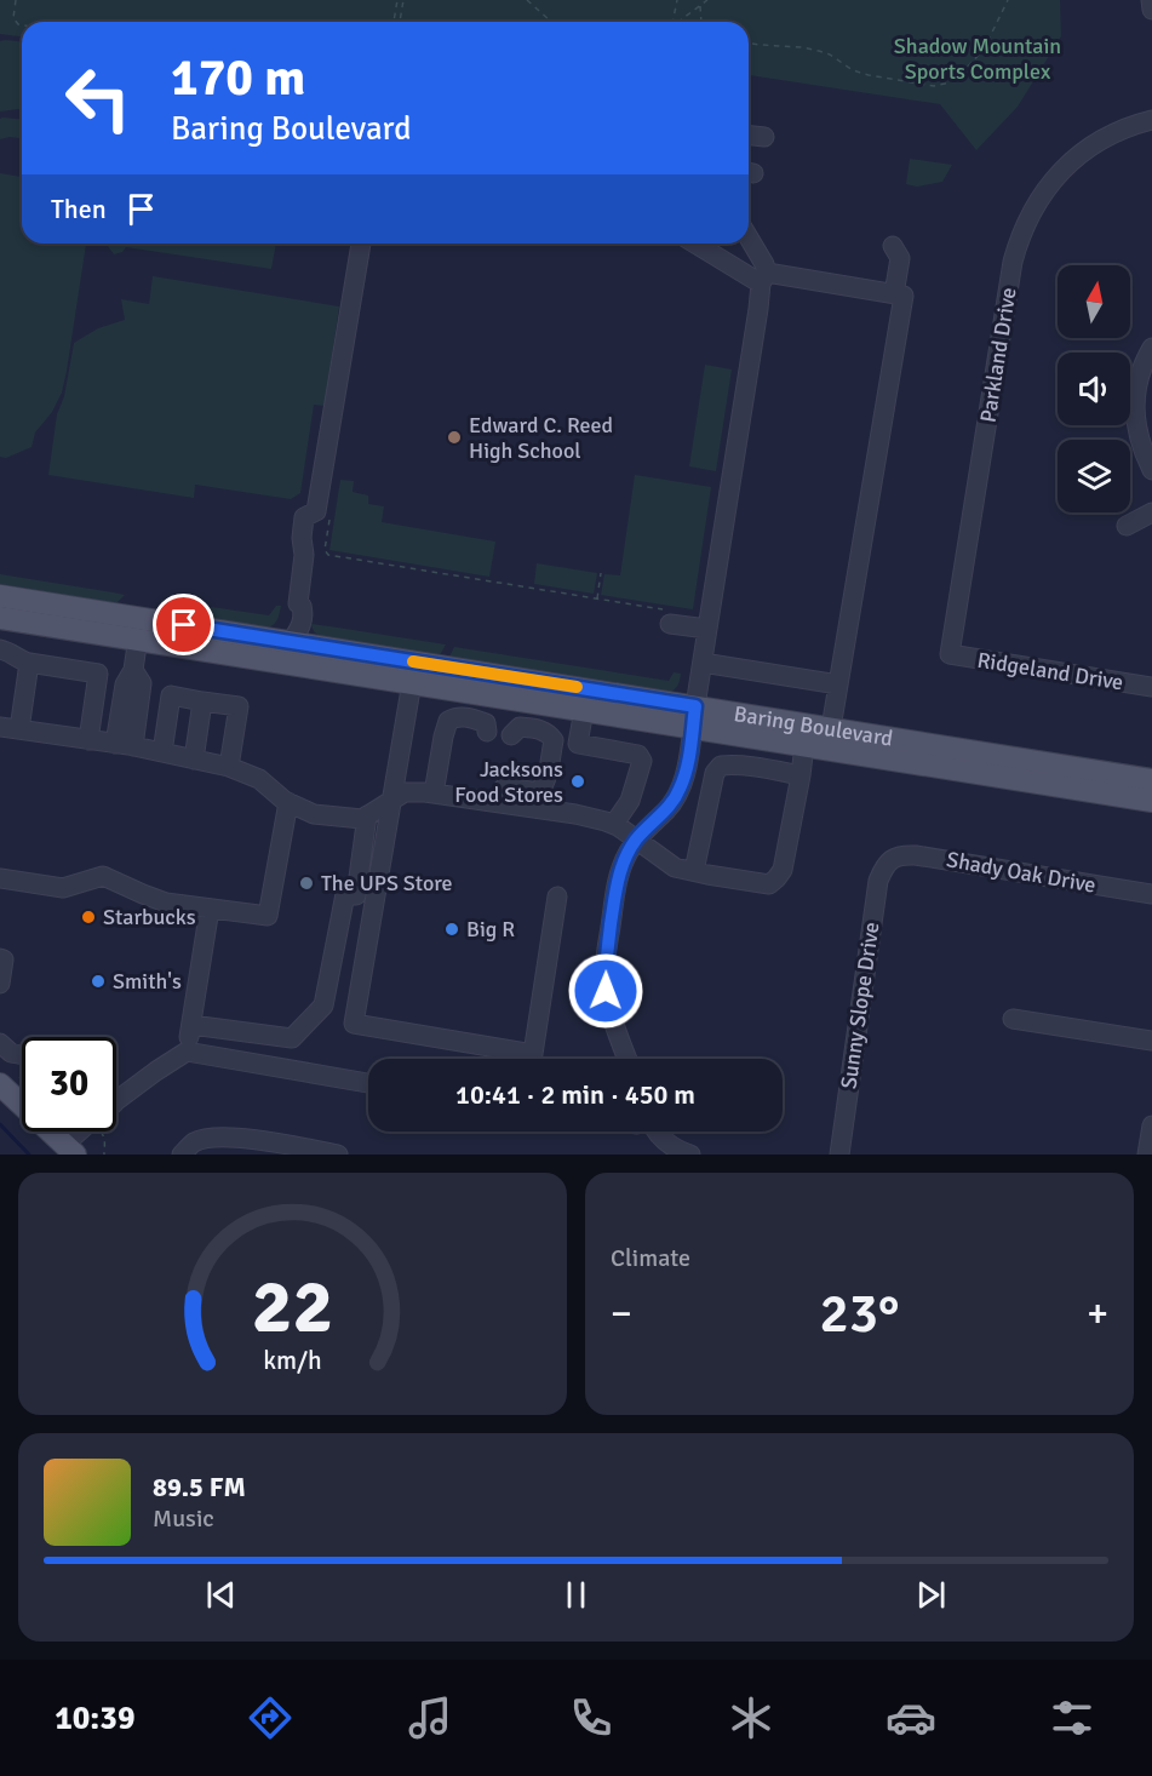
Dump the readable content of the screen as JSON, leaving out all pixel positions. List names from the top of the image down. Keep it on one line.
{"streets":{"main road":["Baring Boulevard"],"street":["Parkland Drive","Ridgeland Drive","Shady Oak Drive","Sunny Slope Drive"]},"crossings":[["Parkland Drive","Ridgeland Drive"],["Shady Oak Drive","Sunny Slope Drive"]],"parks":["Shadow Mountain Sports Complex"],"places":["Edward C. Reed High School","Jacksons Food Stores","The UPS Store","Starbucks","Big R","Smith's"],"north":"top","page":{"turn":["170 m","Baring Boulevard"],"then":"Then","limit":"30","trip":"10:41 · 2 min · 450 m","tile":"Climate","heat":["−","23°","+"],"song":["89.5 FM","Music"],"tabs":"10:39","gauge":["22","km/h"]}}
